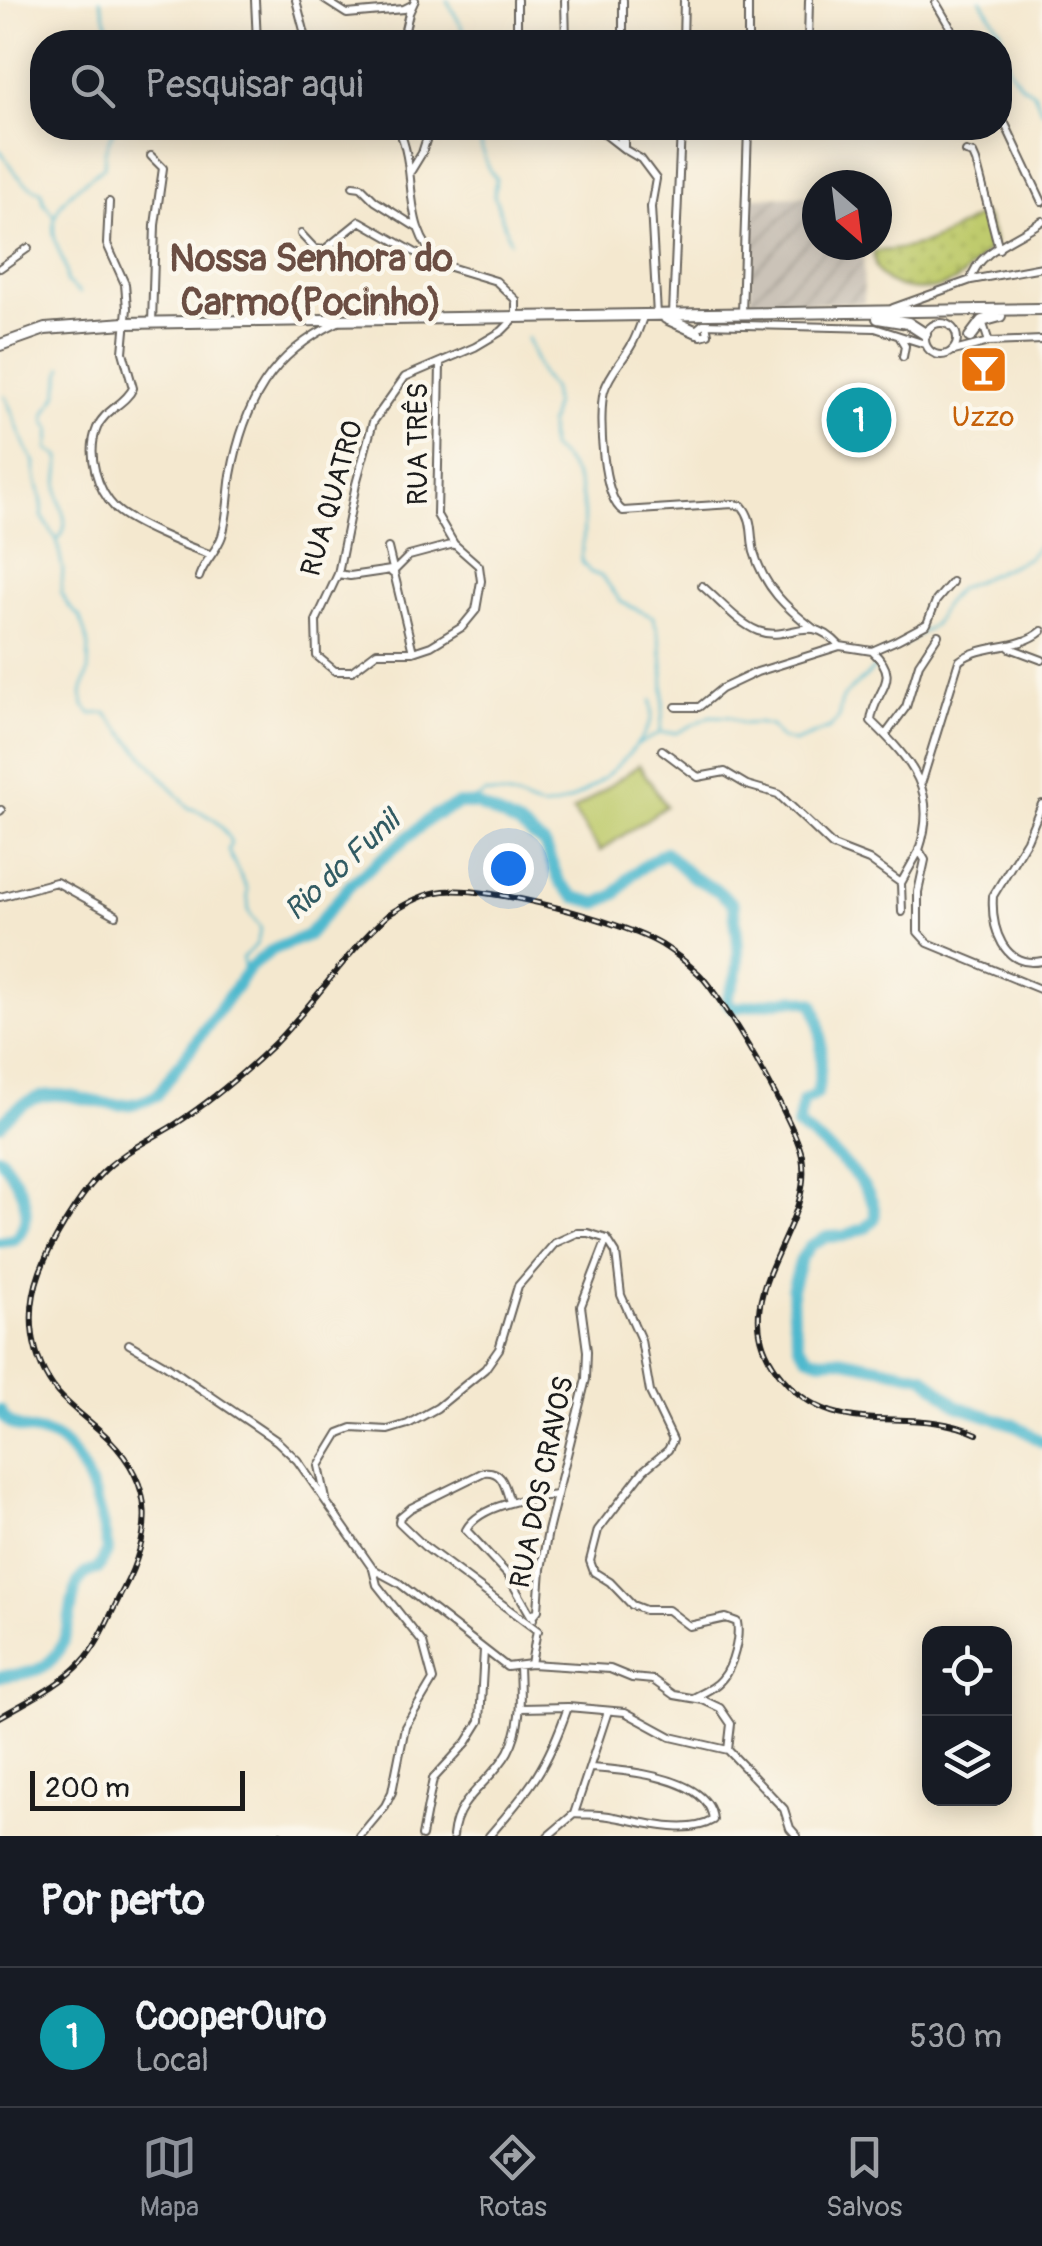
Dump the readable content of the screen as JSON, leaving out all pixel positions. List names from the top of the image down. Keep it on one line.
{"streets":{"street":["RUA TRÊS","RUA QUATRO","RUA DOS CRAVOS"]},"crossings":[["RUA TRÊS","RUA QUATRO"]],"districts":["Nossa Senhora do Carmo(Pocinho)"],"water":["Rio do Funil"],"places":{"bar":["Uzzo"]},"scale_bar":"200 m","north":"bottom right","page":{"search":"Pesquisar aqui","pins":"1","scale":"200 m","heading":"Por perto","list":[{"mark":"1","name":"CooperOuro","note":"Local","value":"530 m"}],"nav":["Mapa","Rotas","Salvos"]}}
